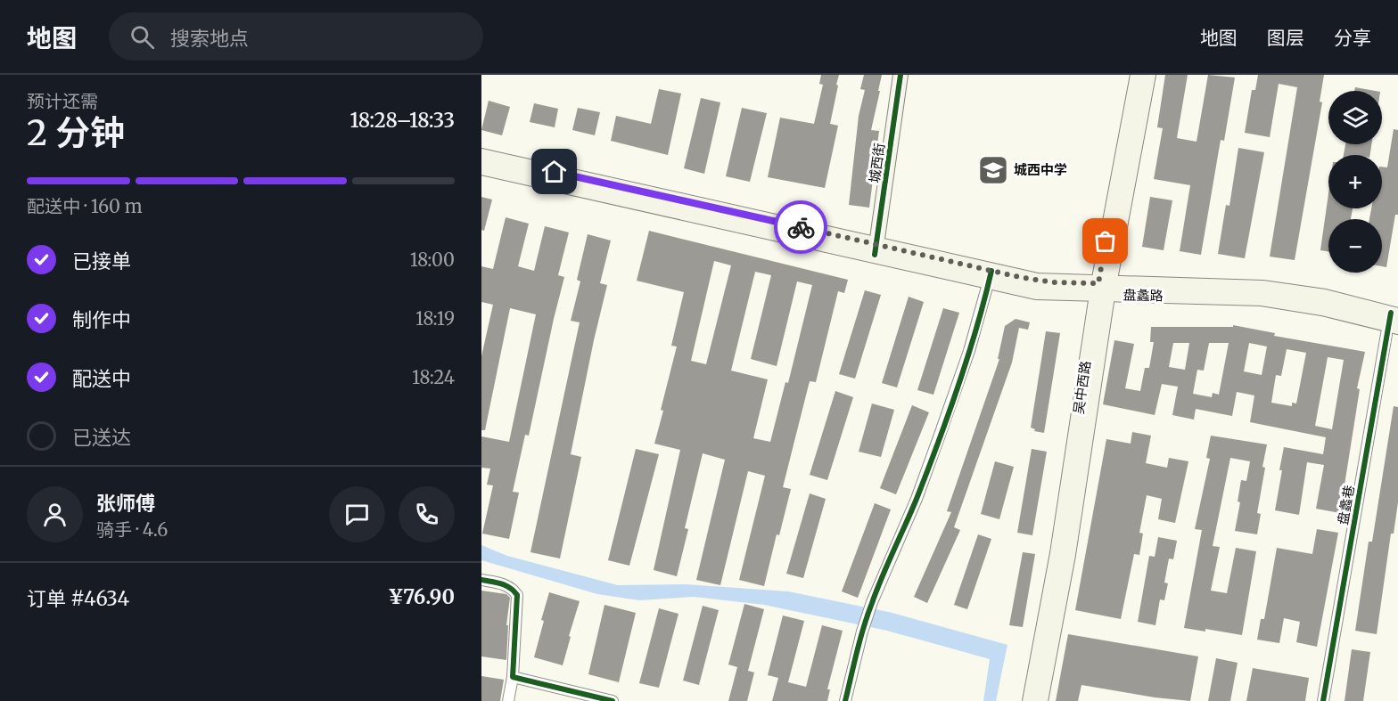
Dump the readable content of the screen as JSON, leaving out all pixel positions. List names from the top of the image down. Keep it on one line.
{"streets":{"main road":["城西街","盘蠡路","吴中西路"],"street":["盘蠡巷"]},"crossings":[["城西街","盘蠡路"],["盘蠡路","吴中西路"],["盘蠡路","盘蠡巷"]],"places":{"school or university":["城西中学"]},"page":{"header":"地图","search":"搜索地点","nav":["地图","图层","分享"],"heading":["2 分钟","预计还需","18:28–18:33"],"panel":["张师傅","骑手 · 4.6","订单 #4634","¥76.90"],"map_buttons":["+","−"],"bar":"配送中 · 160 m","list":[["已接单","18:00"],["制作中","18:19"],["配送中","18:24"],"已送达"]}}
